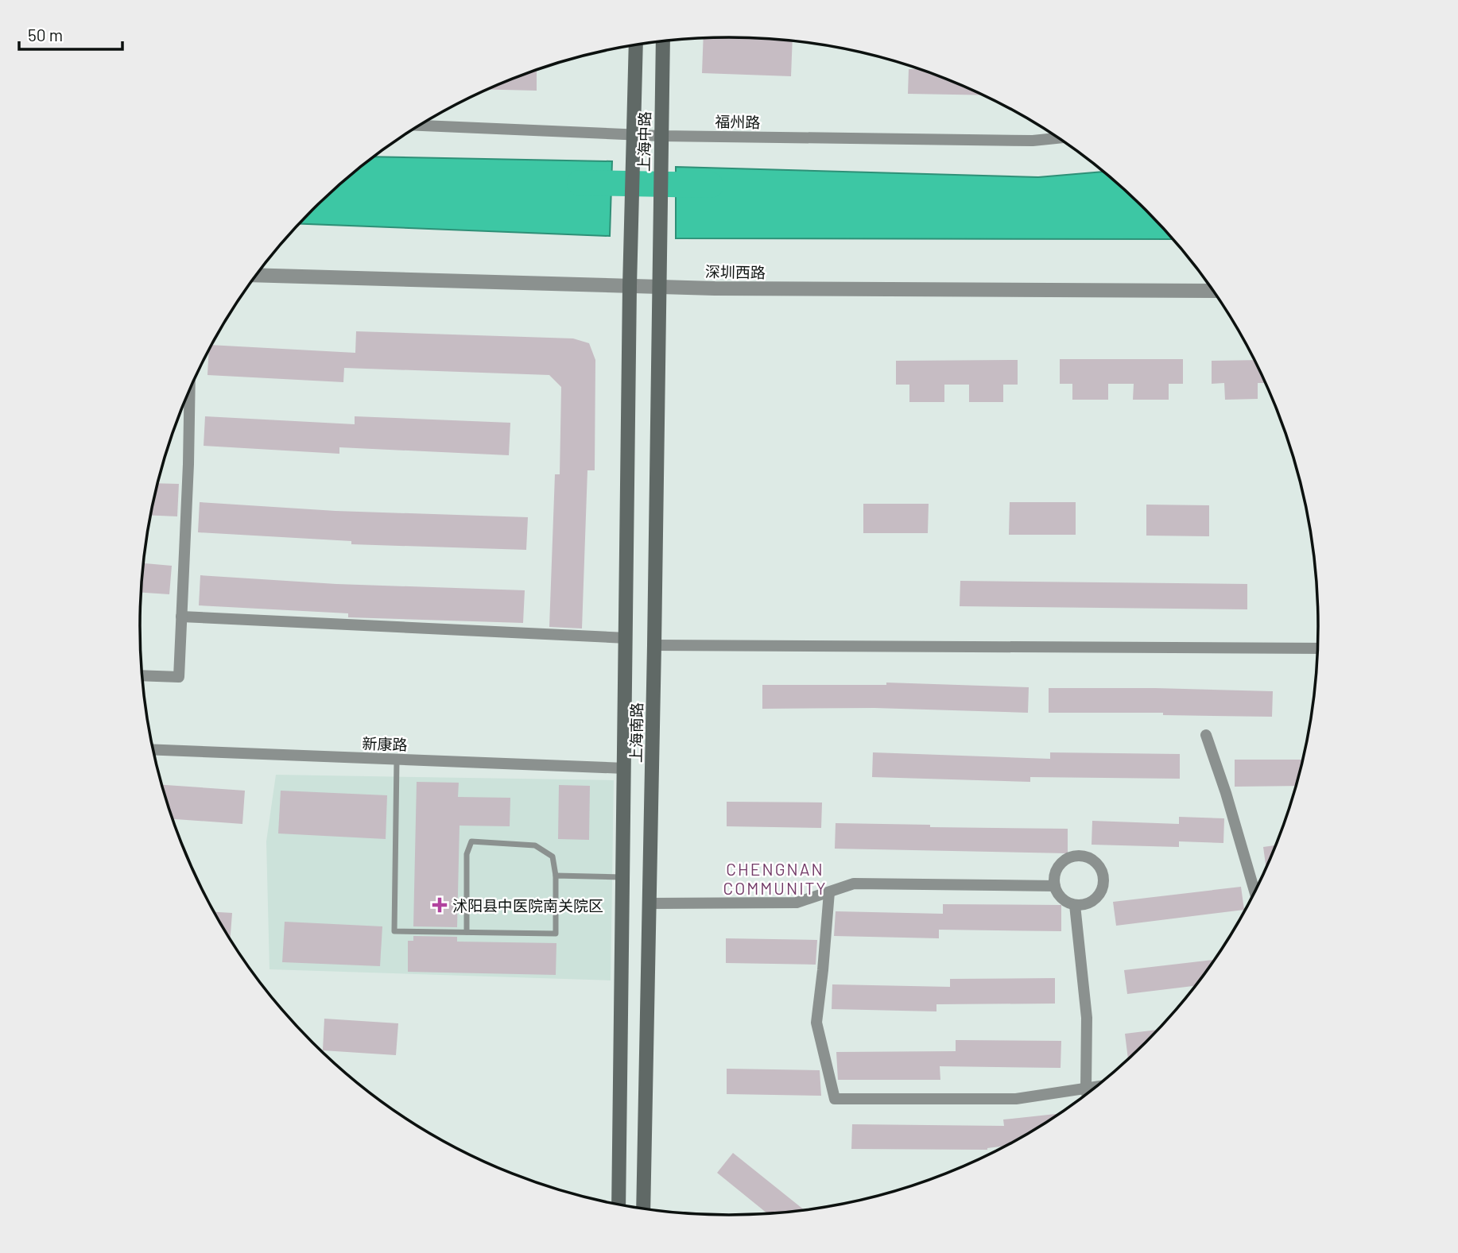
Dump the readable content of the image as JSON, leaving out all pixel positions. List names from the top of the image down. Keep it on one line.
{"streets":{"main road":["上海中路","上海南路"],"street":["福州路","深圳西路","新康路"]},"crossings":[["福州路","上海中路"],["上海中路","上海南路"],["深圳西路","上海南路"],["上海南路","新康路"]],"districts":["CHENGNAN COMMUNITY"],"places":{"health":["沭阳县中医院南关院区"]},"scale_bar":"50 m"}
